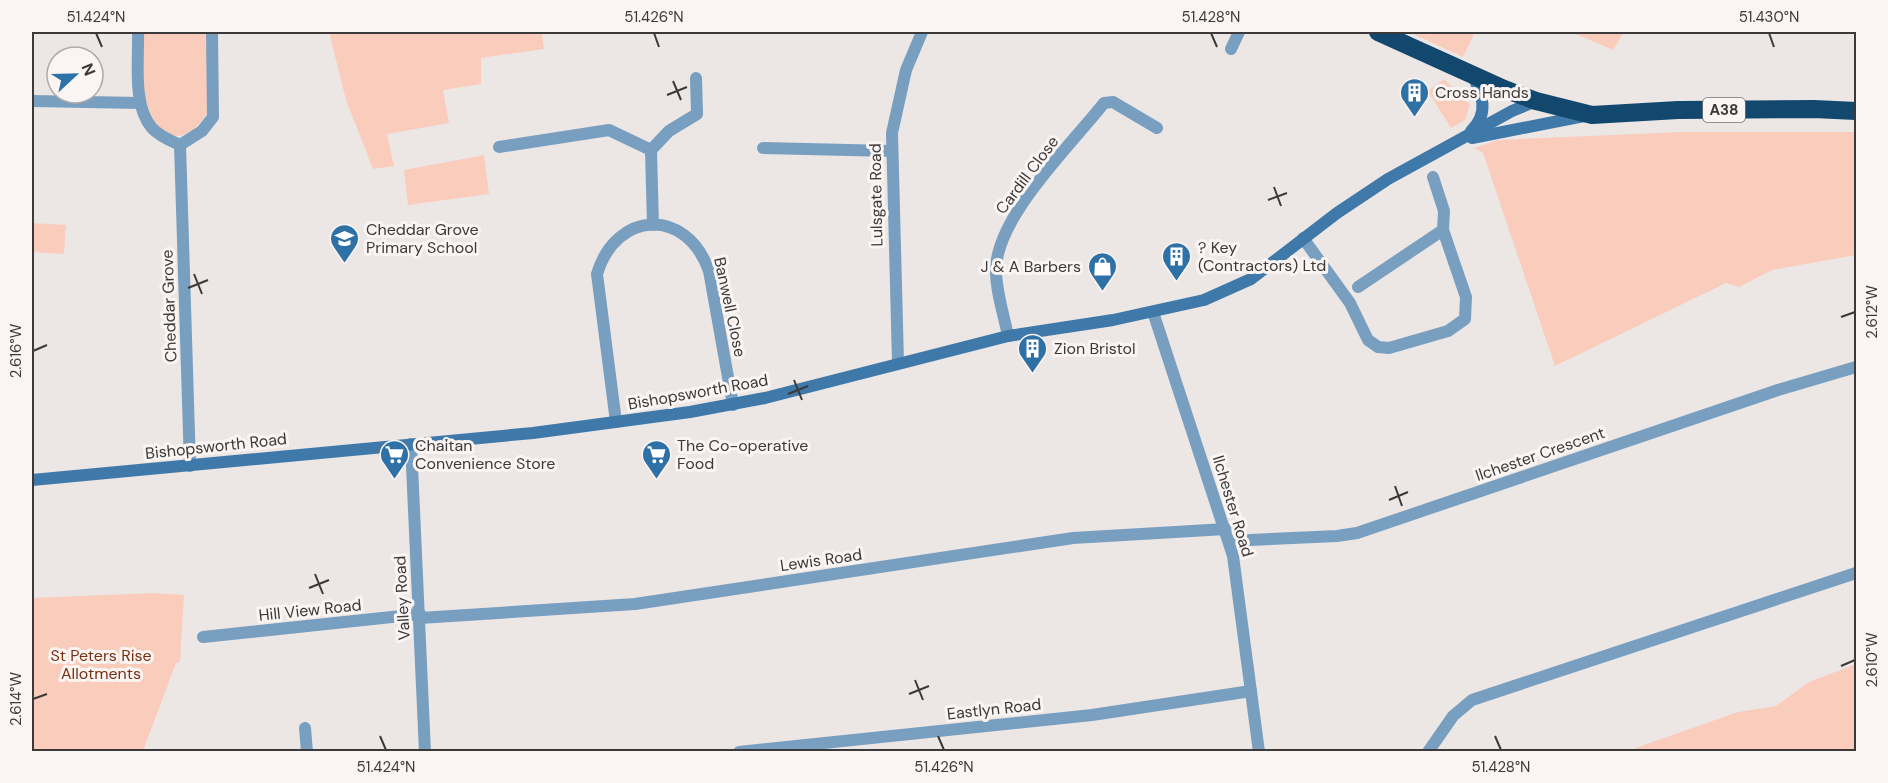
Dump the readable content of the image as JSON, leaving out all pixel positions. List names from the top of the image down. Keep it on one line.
{"streets":{"highway":["A38"],"street":["Cardill Close","Lulsgate Road","Cheddar Grove","Banwell Close","Bishopsworth Road","Ilchester Crescent","Ilchester Road","Lewis Road","Valley Road","Hill View Road","Eastlyn Road"]},"crossings":[["A38","Bishopsworth Road"],["Cardill Close","Bishopsworth Road"],["Lulsgate Road","Bishopsworth Road"],["Cheddar Grove","Bishopsworth Road"],["Banwell Close","Bishopsworth Road"],["Bishopsworth Road","Ilchester Road"],["Bishopsworth Road","Valley Road"],["Ilchester Crescent","Ilchester Road"],["Ilchester Crescent","Lewis Road"],["Ilchester Road","Lewis Road"],["Ilchester Road","Eastlyn Road"],["Lewis Road","Valley Road"],["Lewis Road","Hill View Road"],["Valley Road","Hill View Road"]],"parks":["St Peters Rise Allotments"],"places":{"building":["Cross Hands","? Key (Contractors) Ltd","Zion Bristol"],"school or university":["Cheddar Grove Primary School"],"shop":["J & A Barbers"],"supermarket":["Chaitan Convenience Store","The Co-operative Food"]},"north":"right","coordinates":["51.424°N","51.426°N","51.428°N","51.430°N","2.612°W","2.616°W","2.610°W","2.614°W"]}
